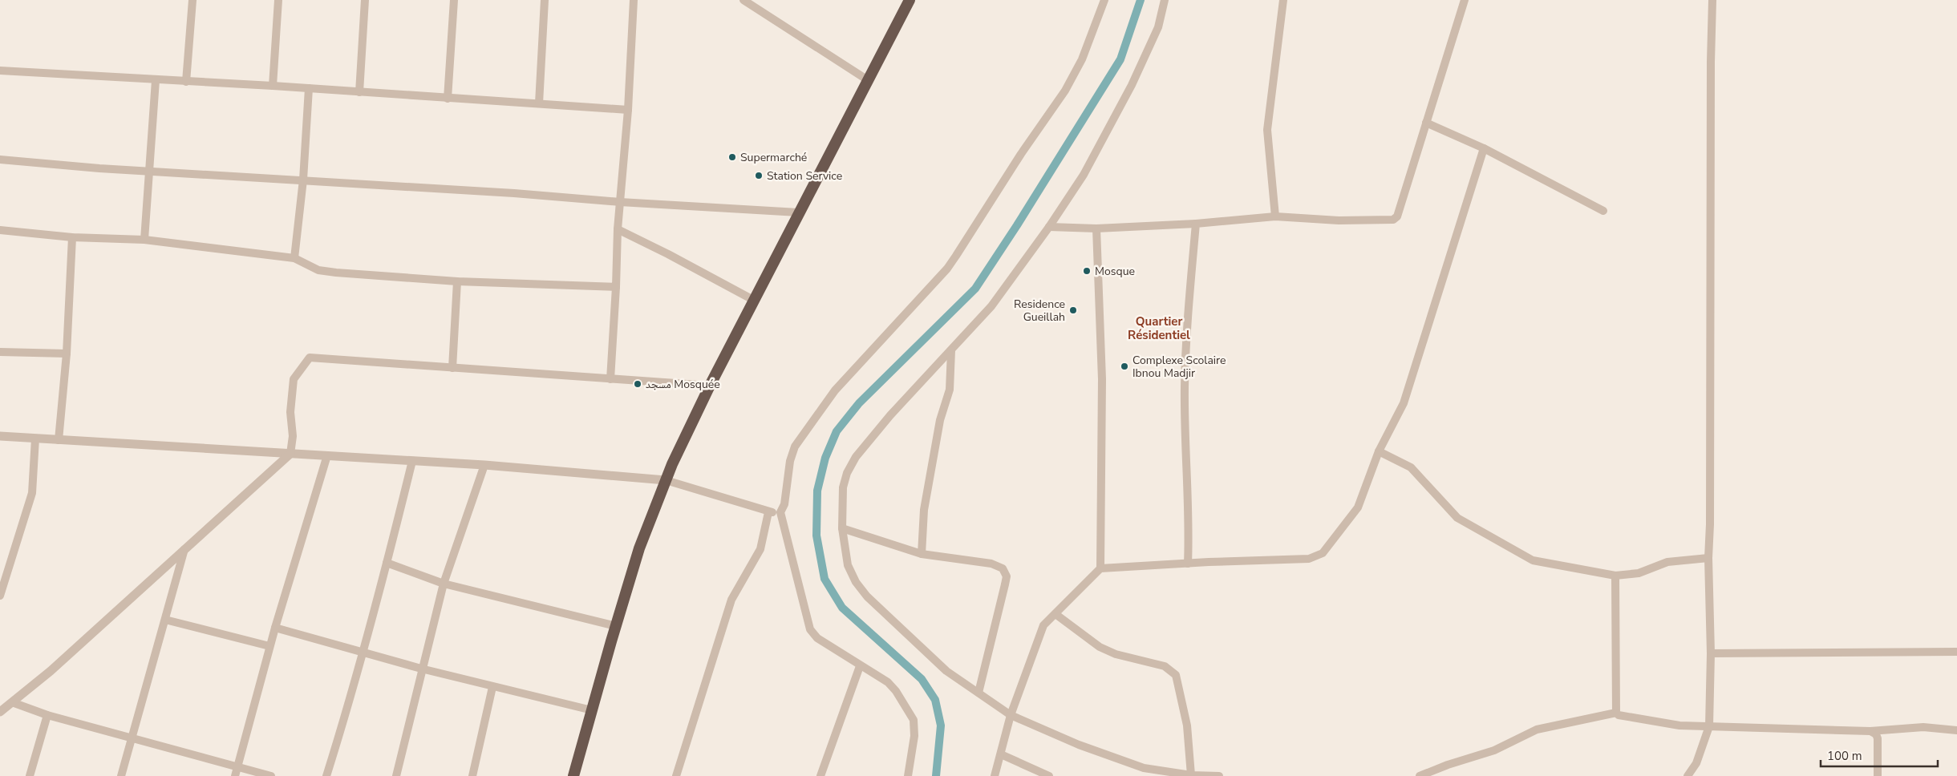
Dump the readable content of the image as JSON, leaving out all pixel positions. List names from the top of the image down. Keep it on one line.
{"districts":["Quartier Résidentiel"],"places":["Supermarché","Station Service","Mosque","Residence Gueillah","Complexe Scolaire Ibnou Madjir","مسجد Mosquée"],"scale_bar":"100 m"}
